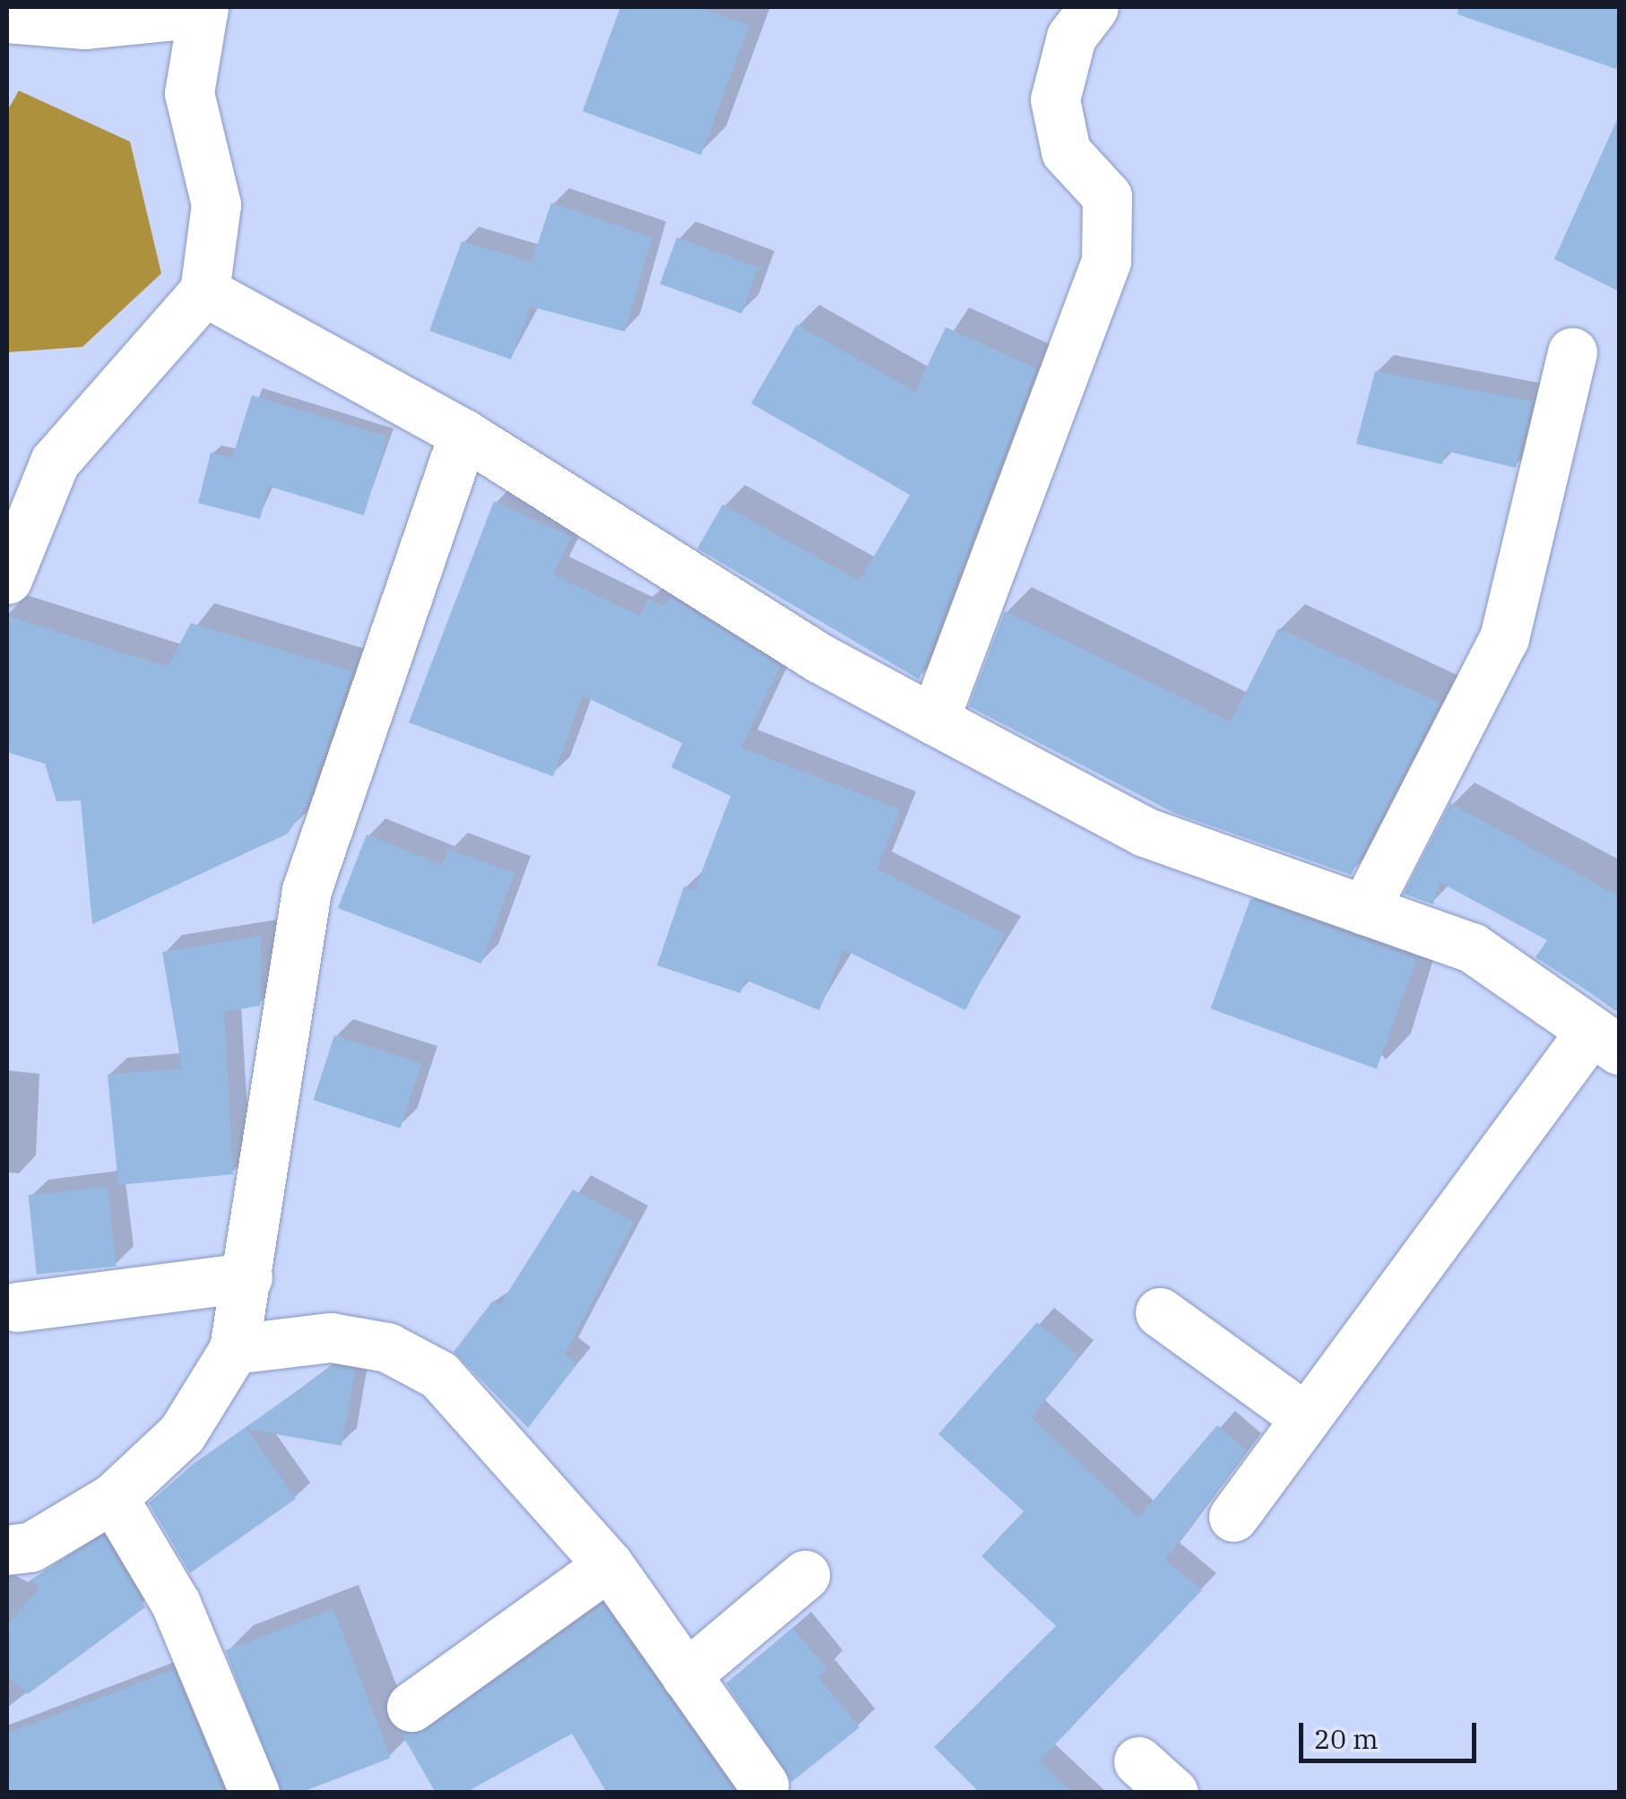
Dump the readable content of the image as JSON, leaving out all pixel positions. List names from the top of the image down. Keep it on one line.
{"scale_bar":"20 m"}
